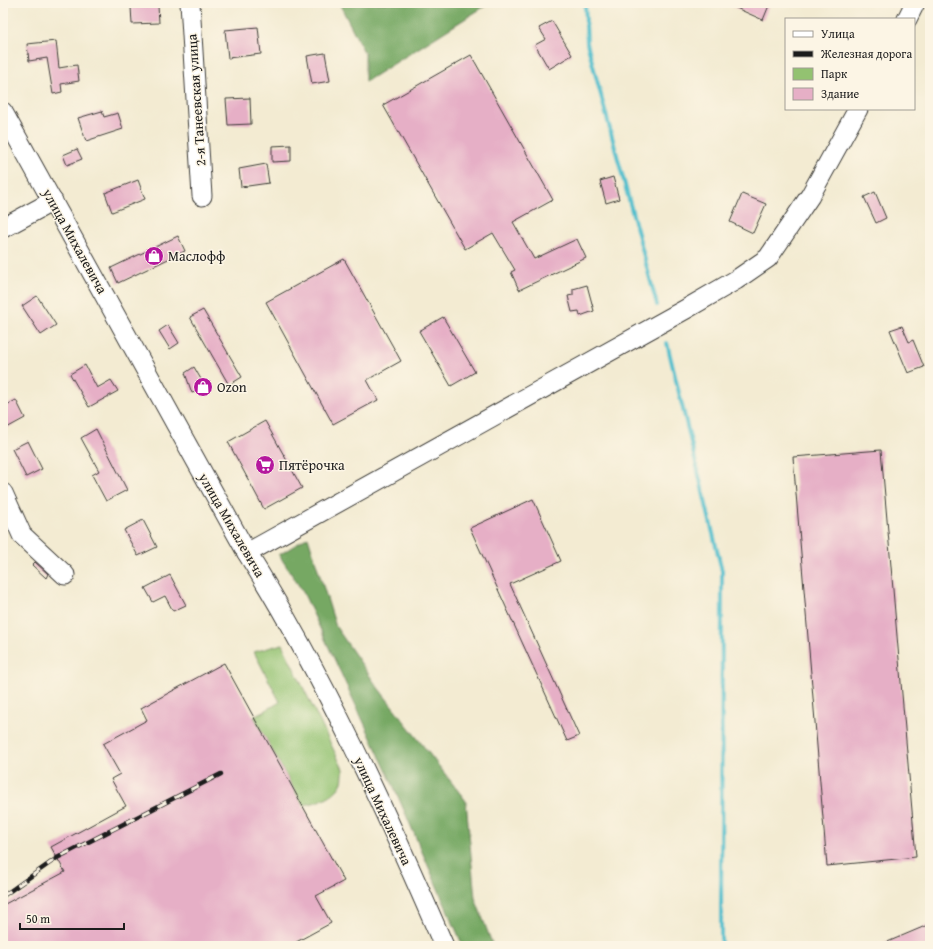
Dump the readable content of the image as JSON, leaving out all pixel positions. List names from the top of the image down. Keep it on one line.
{"streets":{"street":["2-я Танеевская улица","улица Михалевича"]},"places":{"shop":["Маслофф","Ozon"],"supermarket":["Пятёрочка"]},"legend":["Улица","Железная дорога","Парк","Здание"],"scale_bar":"50 m"}
